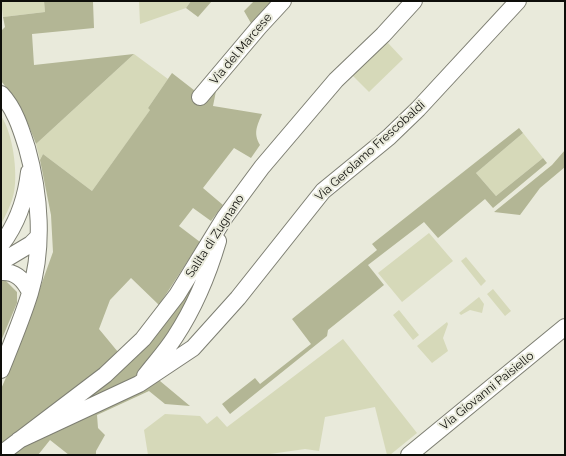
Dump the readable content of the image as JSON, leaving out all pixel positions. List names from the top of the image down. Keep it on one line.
{"streets":{"street":["Via del Marcese","Via Gerolamo Frescobaldi","Salita di Zugnano","Via Giovanni Paisiello"]},"crossings":[["Via Gerolamo Frescobaldi","Salita di Zugnano"]]}
